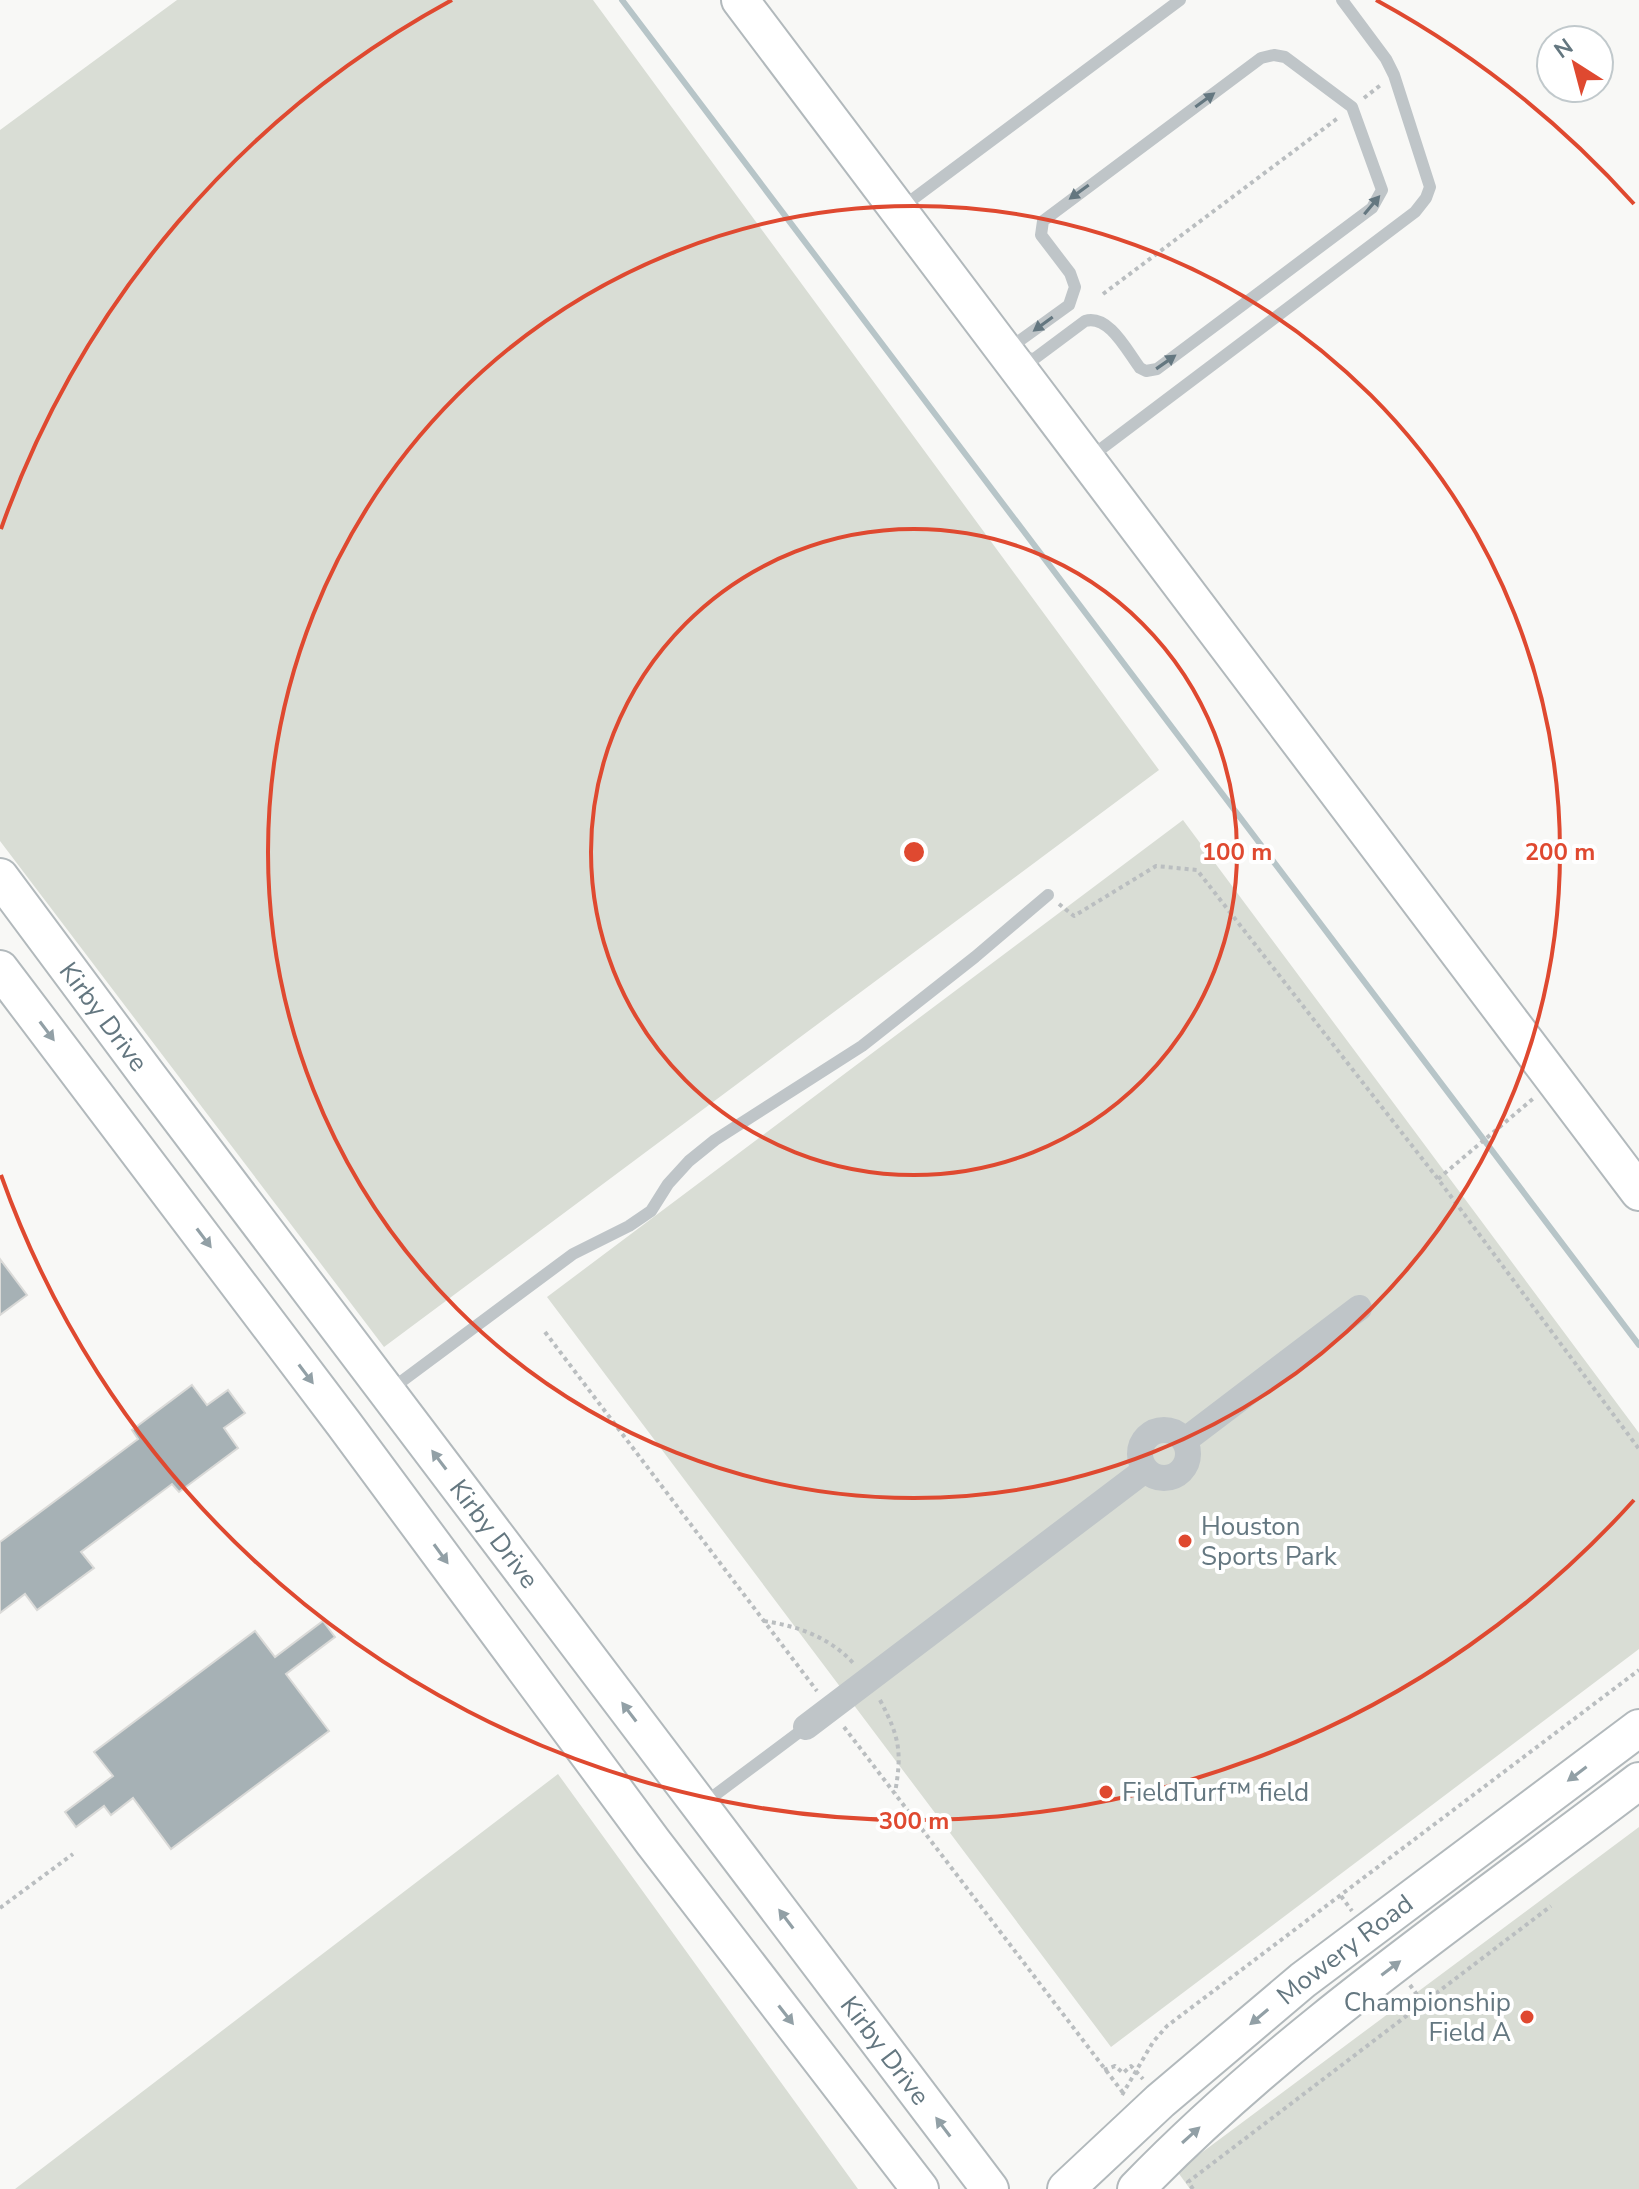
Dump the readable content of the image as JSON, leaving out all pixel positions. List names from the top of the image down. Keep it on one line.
{"streets":{"street":["Kirby Drive","Mowery Road"]},"places":["Houston Sports Park","FieldTurf™ field","Championship Field A"],"north":"top left","rings":["100 m","200 m","300 m"]}
